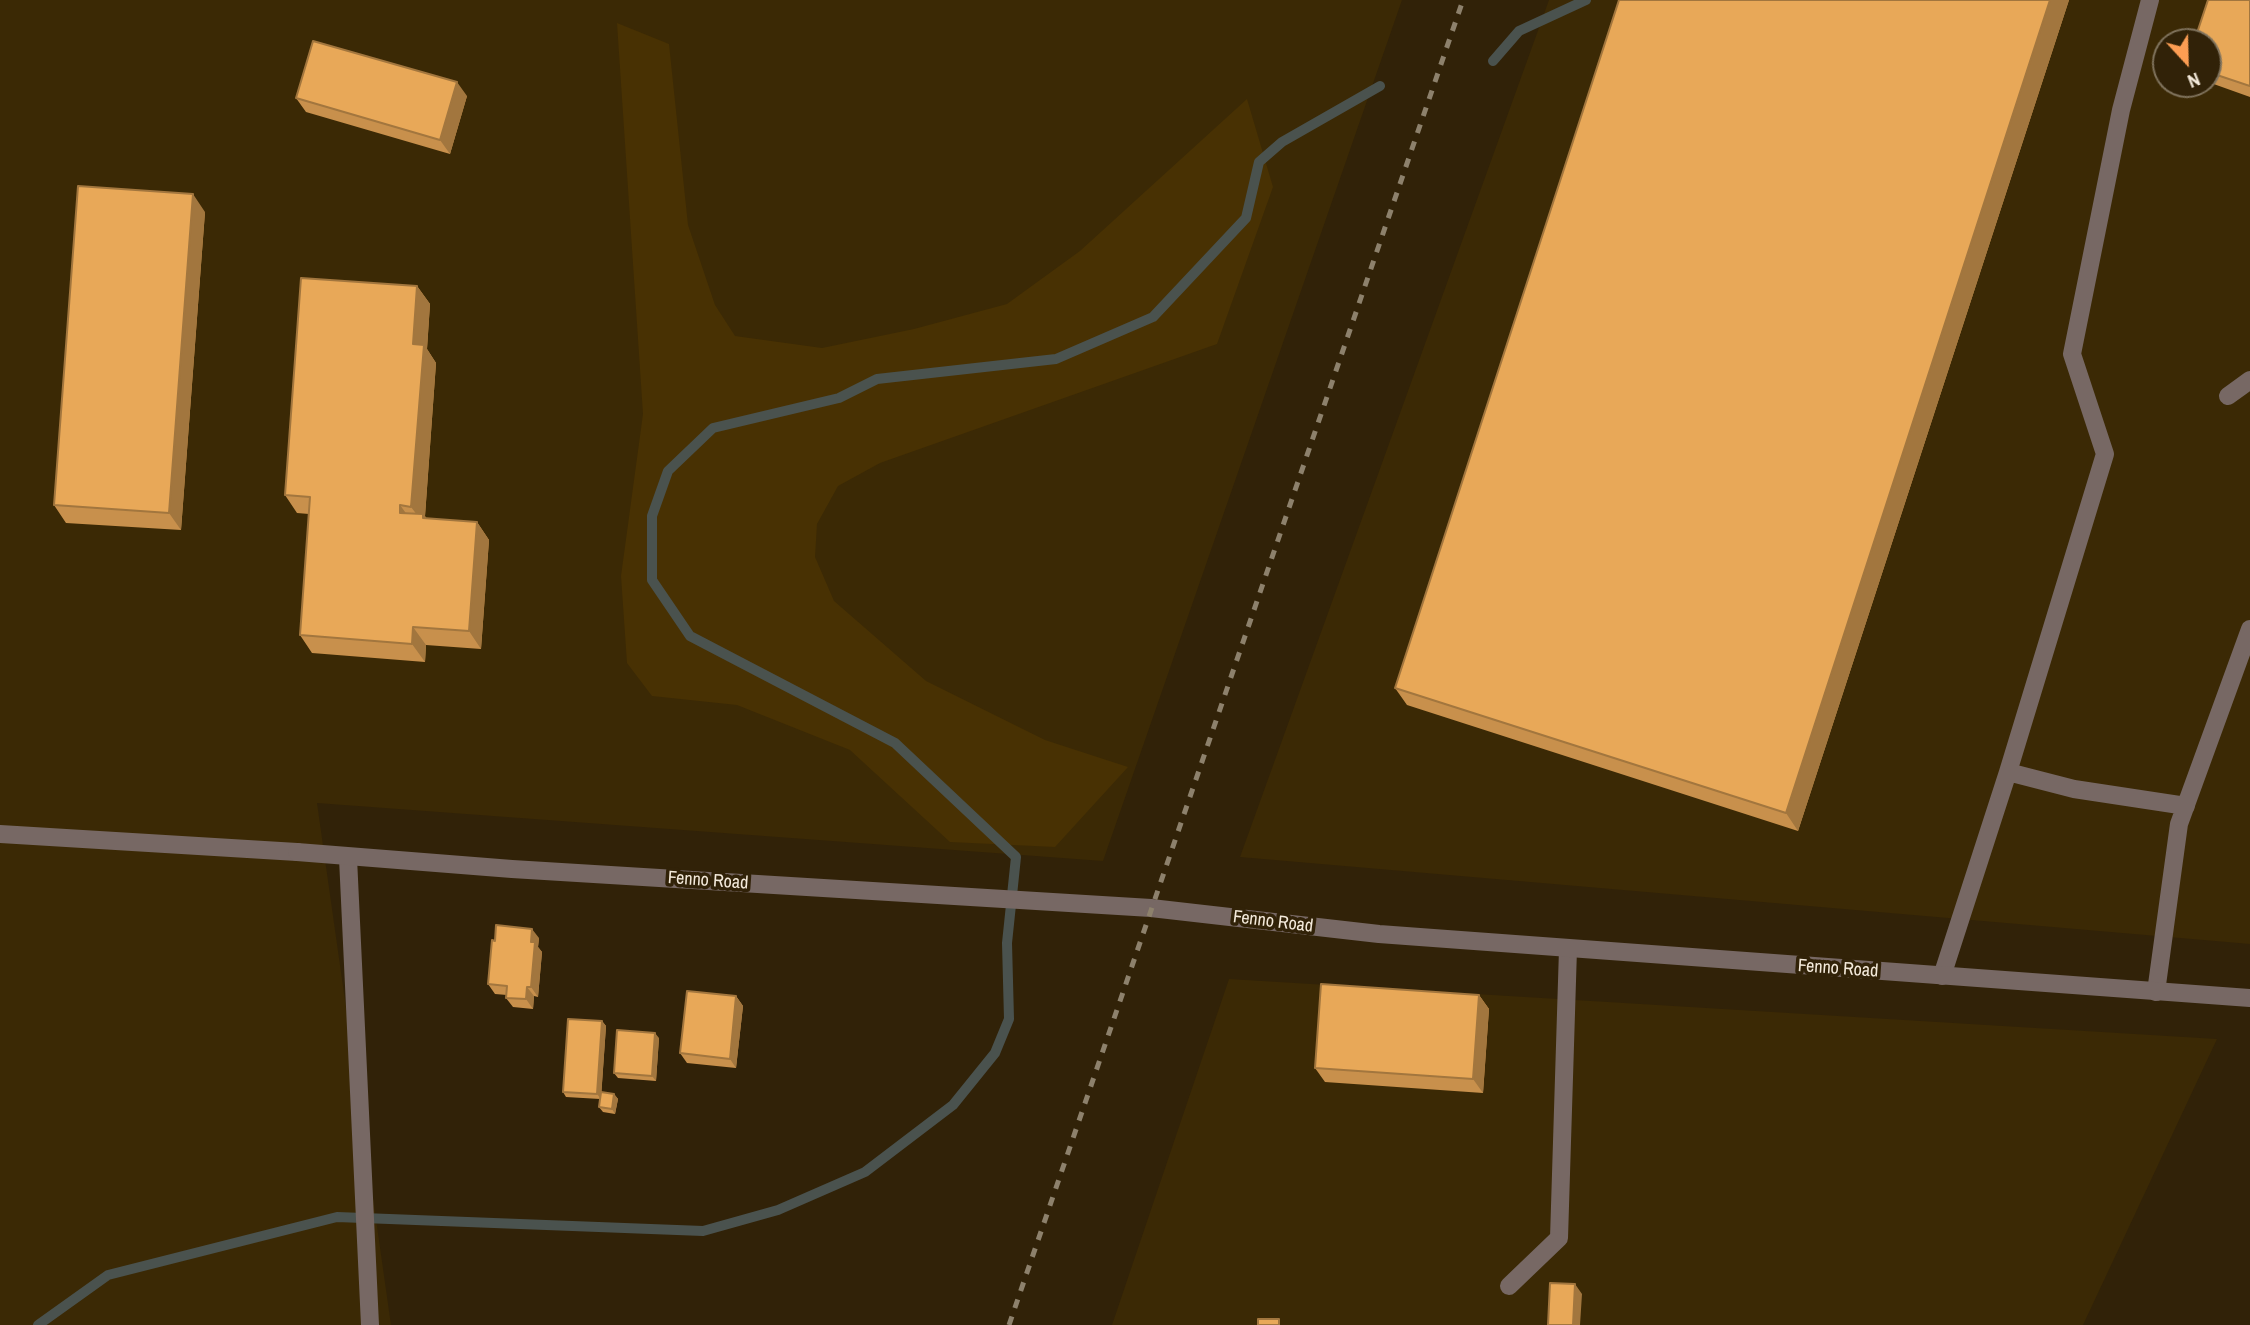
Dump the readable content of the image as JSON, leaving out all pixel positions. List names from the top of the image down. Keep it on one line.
{"streets":{"street":["Fenno Road"]},"north":"bottom"}
